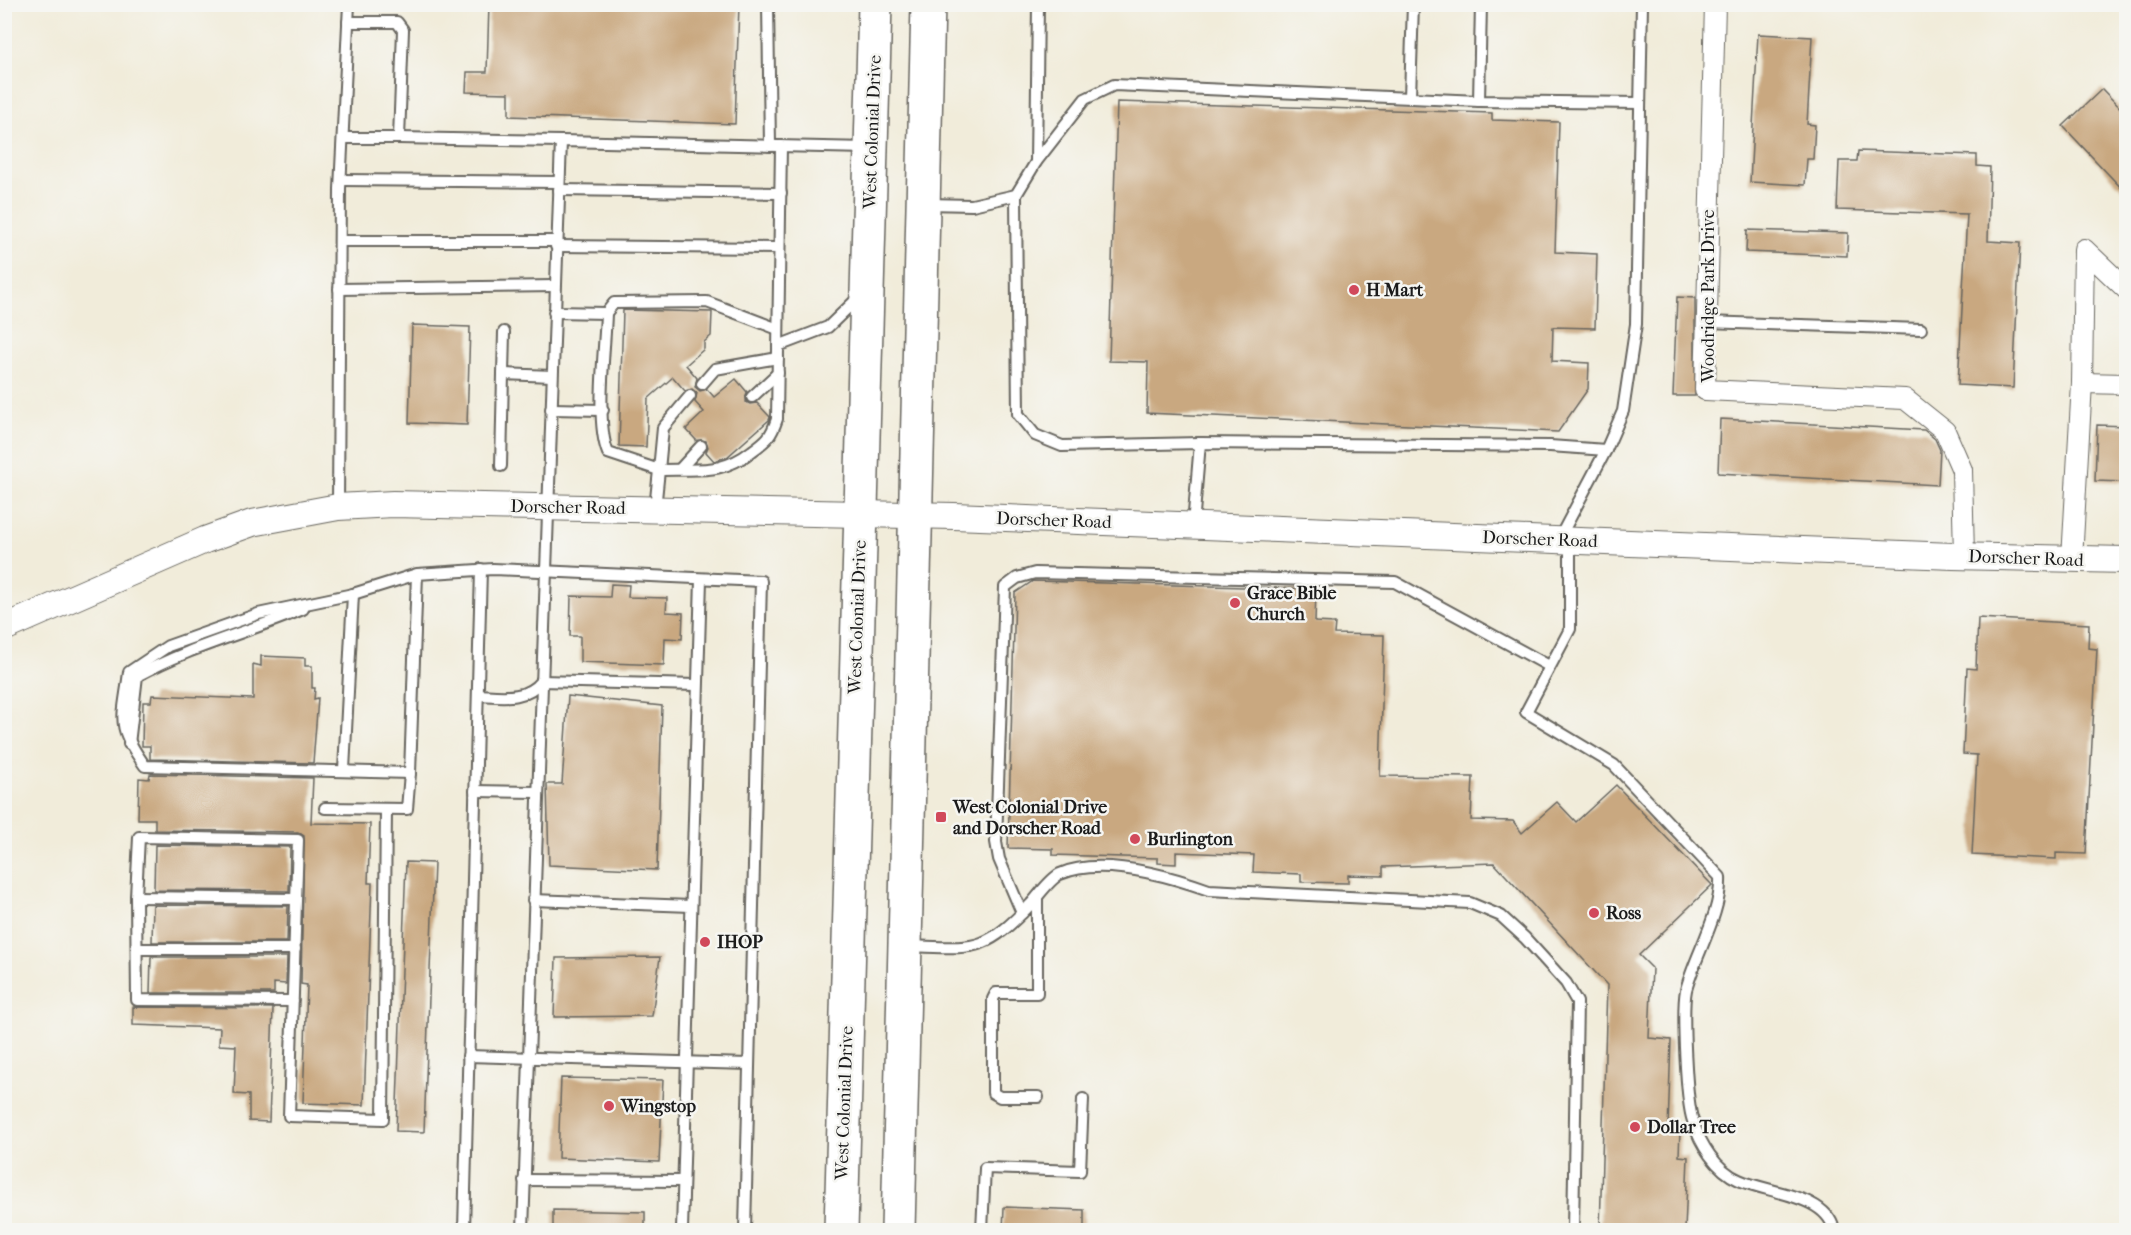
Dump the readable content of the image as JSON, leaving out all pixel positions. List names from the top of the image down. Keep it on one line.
{"streets":{"highway":["West Colonial Drive"],"street":["Woodridge Park Drive","Dorscher Road"]},"crossings":[["West Colonial Drive","Dorscher Road"],["Woodridge Park Drive","Dorscher Road"]],"places":{"other":["H Mart","Grace Bible Church","Burlington","Ross","IHOP","Wingstop","Dollar Tree"],"transit":["West Colonial Drive and Dorscher Road"]}}
